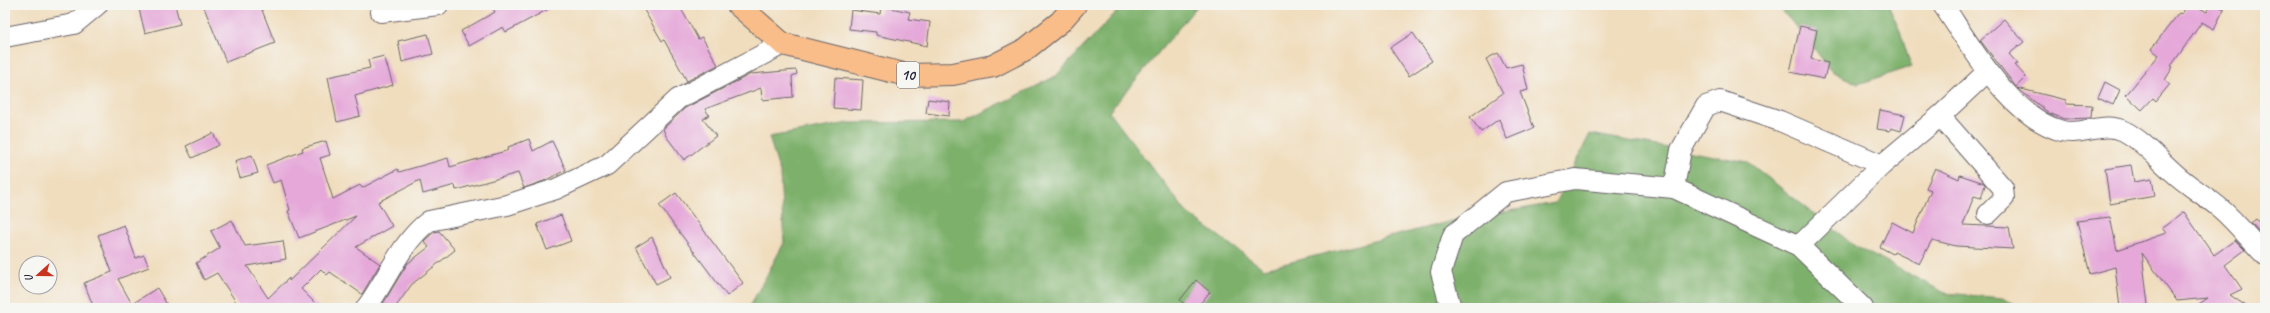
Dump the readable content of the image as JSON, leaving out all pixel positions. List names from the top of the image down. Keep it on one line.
{"streets":{"highway":["10"]},"north":"left"}
